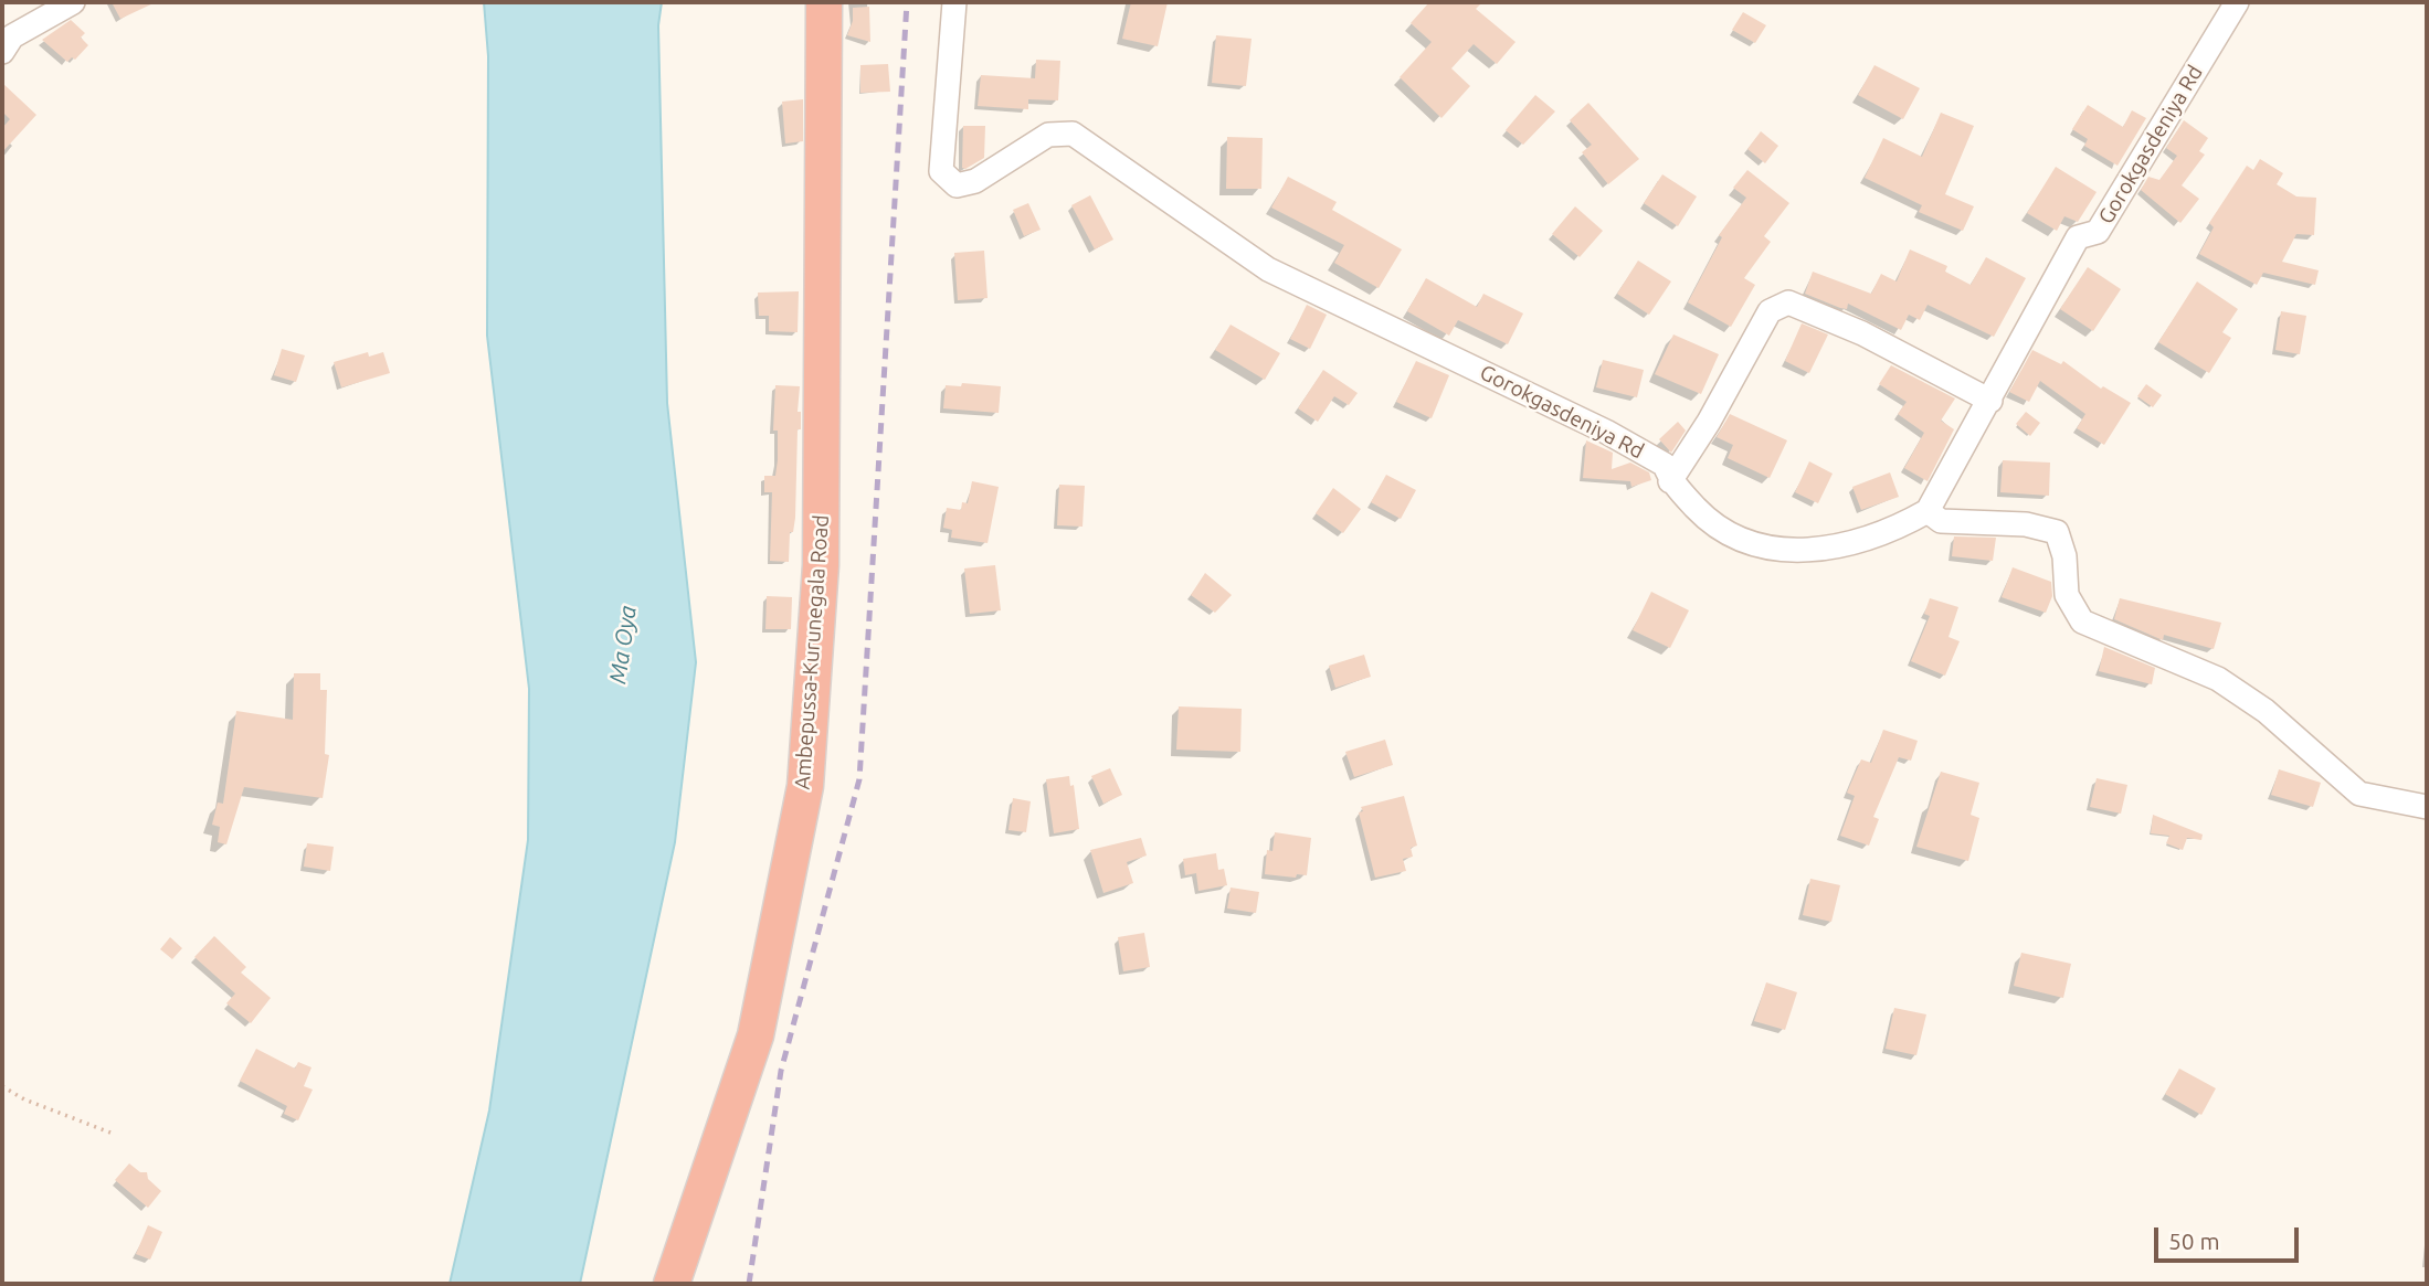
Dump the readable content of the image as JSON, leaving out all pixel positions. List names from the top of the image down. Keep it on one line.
{"streets":{"highway":["Ambepussa-Kurunegala Road"],"street":["Gorokgasdeniya Rd"]},"water":["Ma Oya"],"scale_bar":"50 m"}
